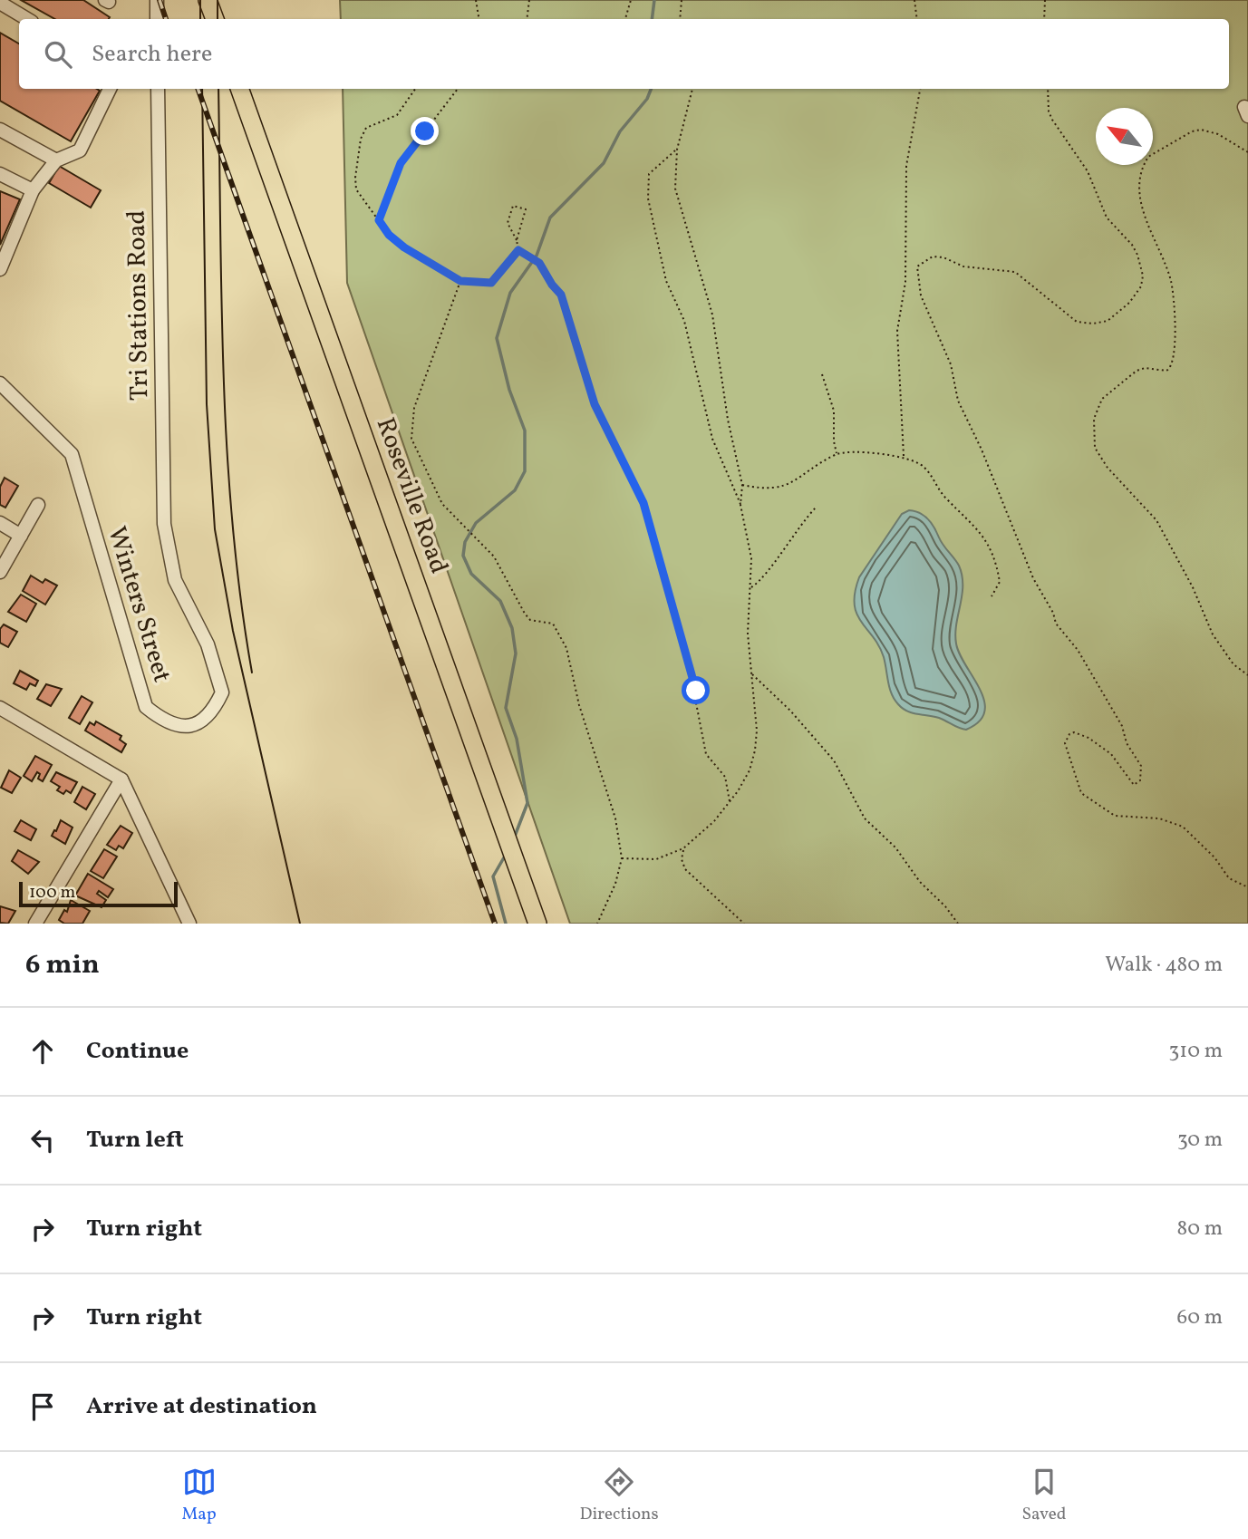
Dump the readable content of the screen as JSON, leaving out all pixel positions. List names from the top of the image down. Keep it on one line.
{"streets":{"main road":["Roseville Road"],"street":["Tri Stations Road","Winters Street"]},"crossings":[["Tri Stations Road","Winters Street"]],"scale_bar":"100 m","north":"top left","page":{"search":"Search here","scale":"100 m","heading":["6 min","Walk · 480 m"],"list":[["Continue","310 m"],["Turn left","30 m"],["Turn right","80 m"],["Turn right","60 m"],"Arrive at destination"],"nav":["Map","Directions","Saved"]}}
